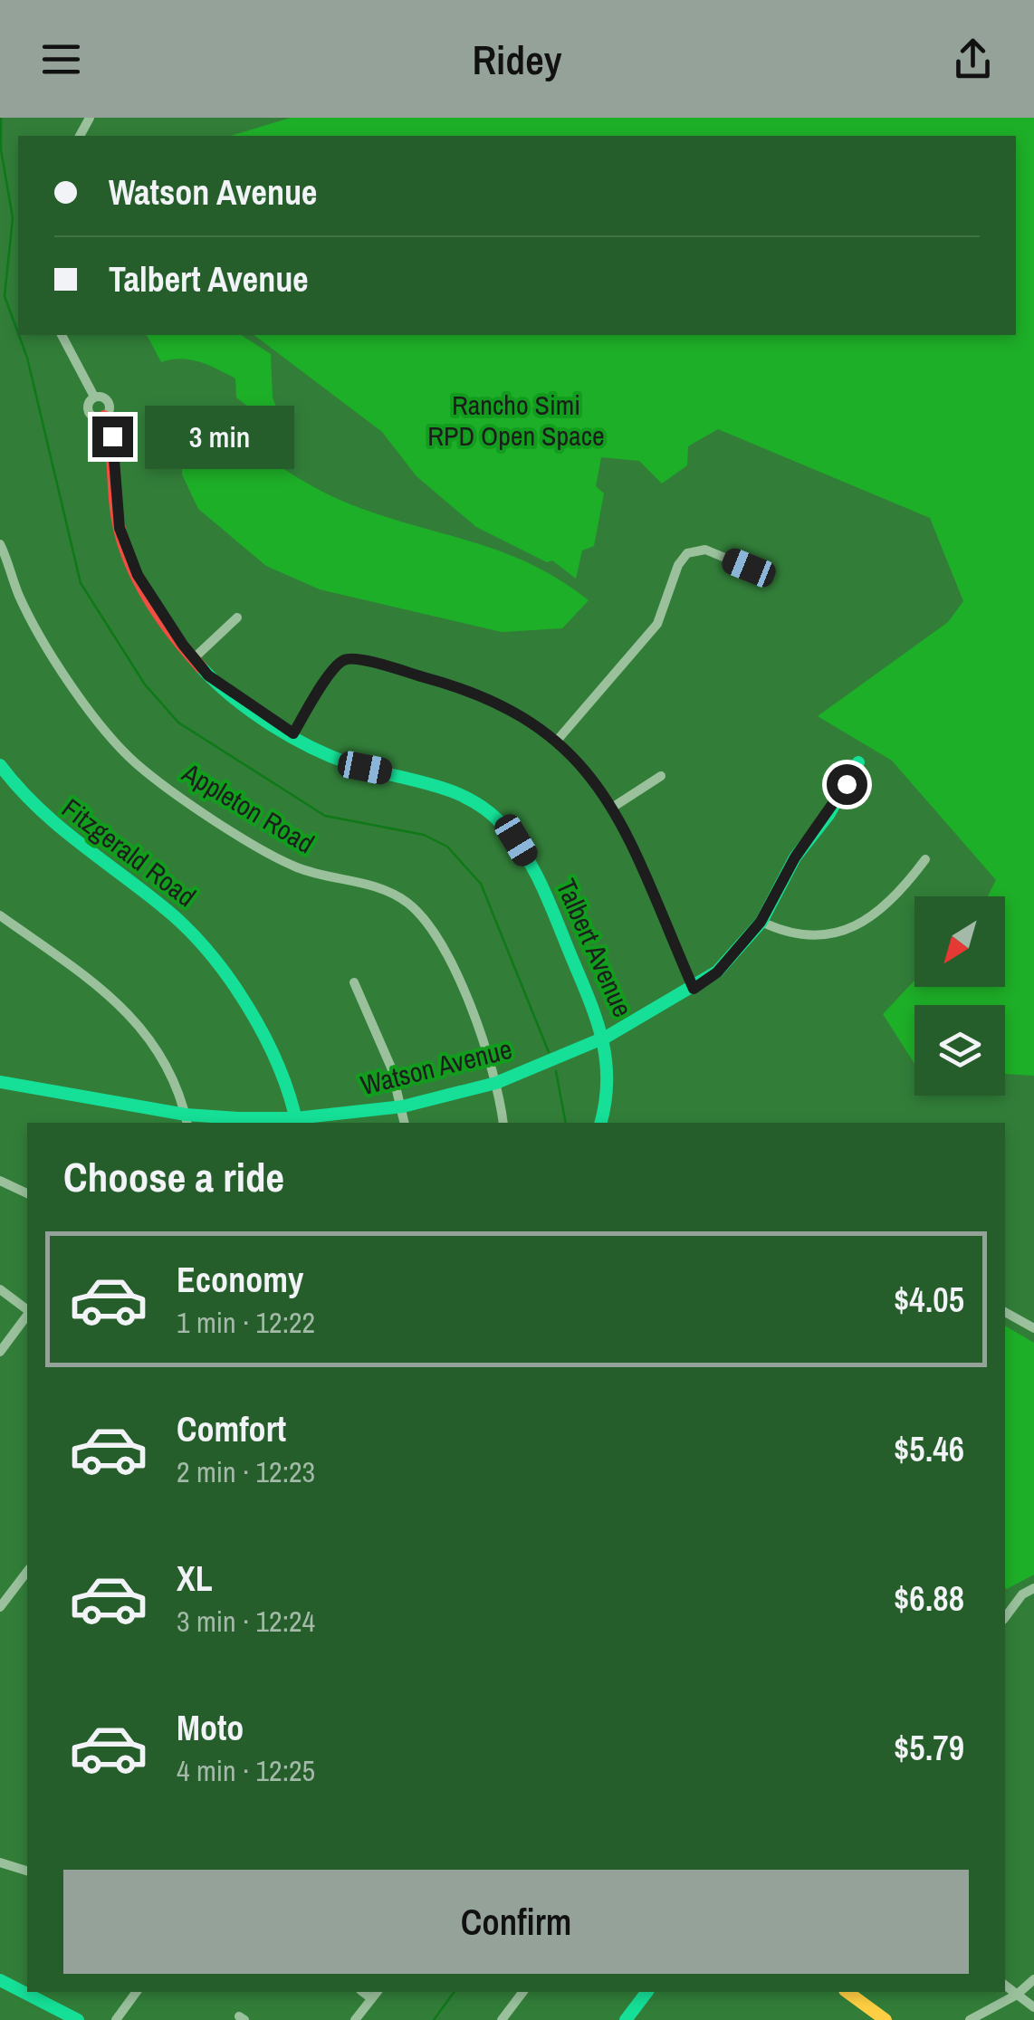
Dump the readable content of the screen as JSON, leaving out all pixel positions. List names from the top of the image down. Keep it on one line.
{"streets":{"street":["Appleton Road","Fitzgerald Road","Talbert Avenue","Watson Avenue"]},"crossings":[["Appleton Road","Watson Avenue"],["Fitzgerald Road","Watson Avenue"],["Talbert Avenue","Watson Avenue"]],"parks":["Rancho Simi RPD Open Space"],"north":"bottom left","page":{"header":"Ridey","banner":["Watson Avenue","Talbert Avenue"],"bubble":"3 min","heading":"Choose a ride","list":[{"name":"Economy","note":"1 min · 12:22","value":"$4.05"},{"name":"Comfort","note":"2 min · 12:23","value":"$5.46"},{"name":"XL","note":"3 min · 12:24","value":"$6.88"},{"name":"Moto","note":"4 min · 12:25","value":"$5.79"}],"buttons":"Confirm"}}
